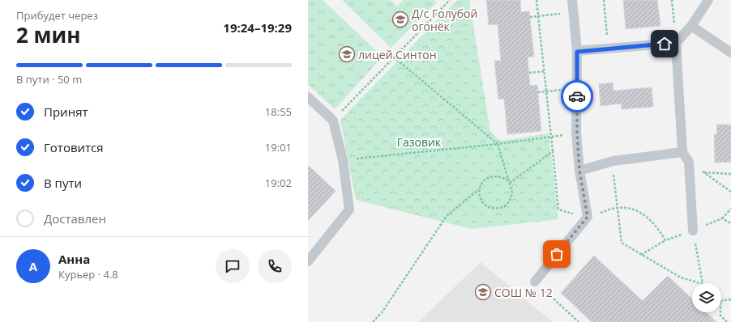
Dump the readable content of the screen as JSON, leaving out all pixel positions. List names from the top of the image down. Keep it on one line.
{"parks":["Газовик"],"places":{"school or university":["Д/с Голубой огонёк","лицей Синтон","СОШ № 12"]},"page":{"heading":["2 мин","Прибудет через","19:24–19:29"],"panel":["Анна","Курьер · 4.8"],"bar":"В пути · 50 m","list":[["Принят","18:55"],["Готовится","19:01"],["В пути","19:02"],"Доставлен"],"round":"А"}}
